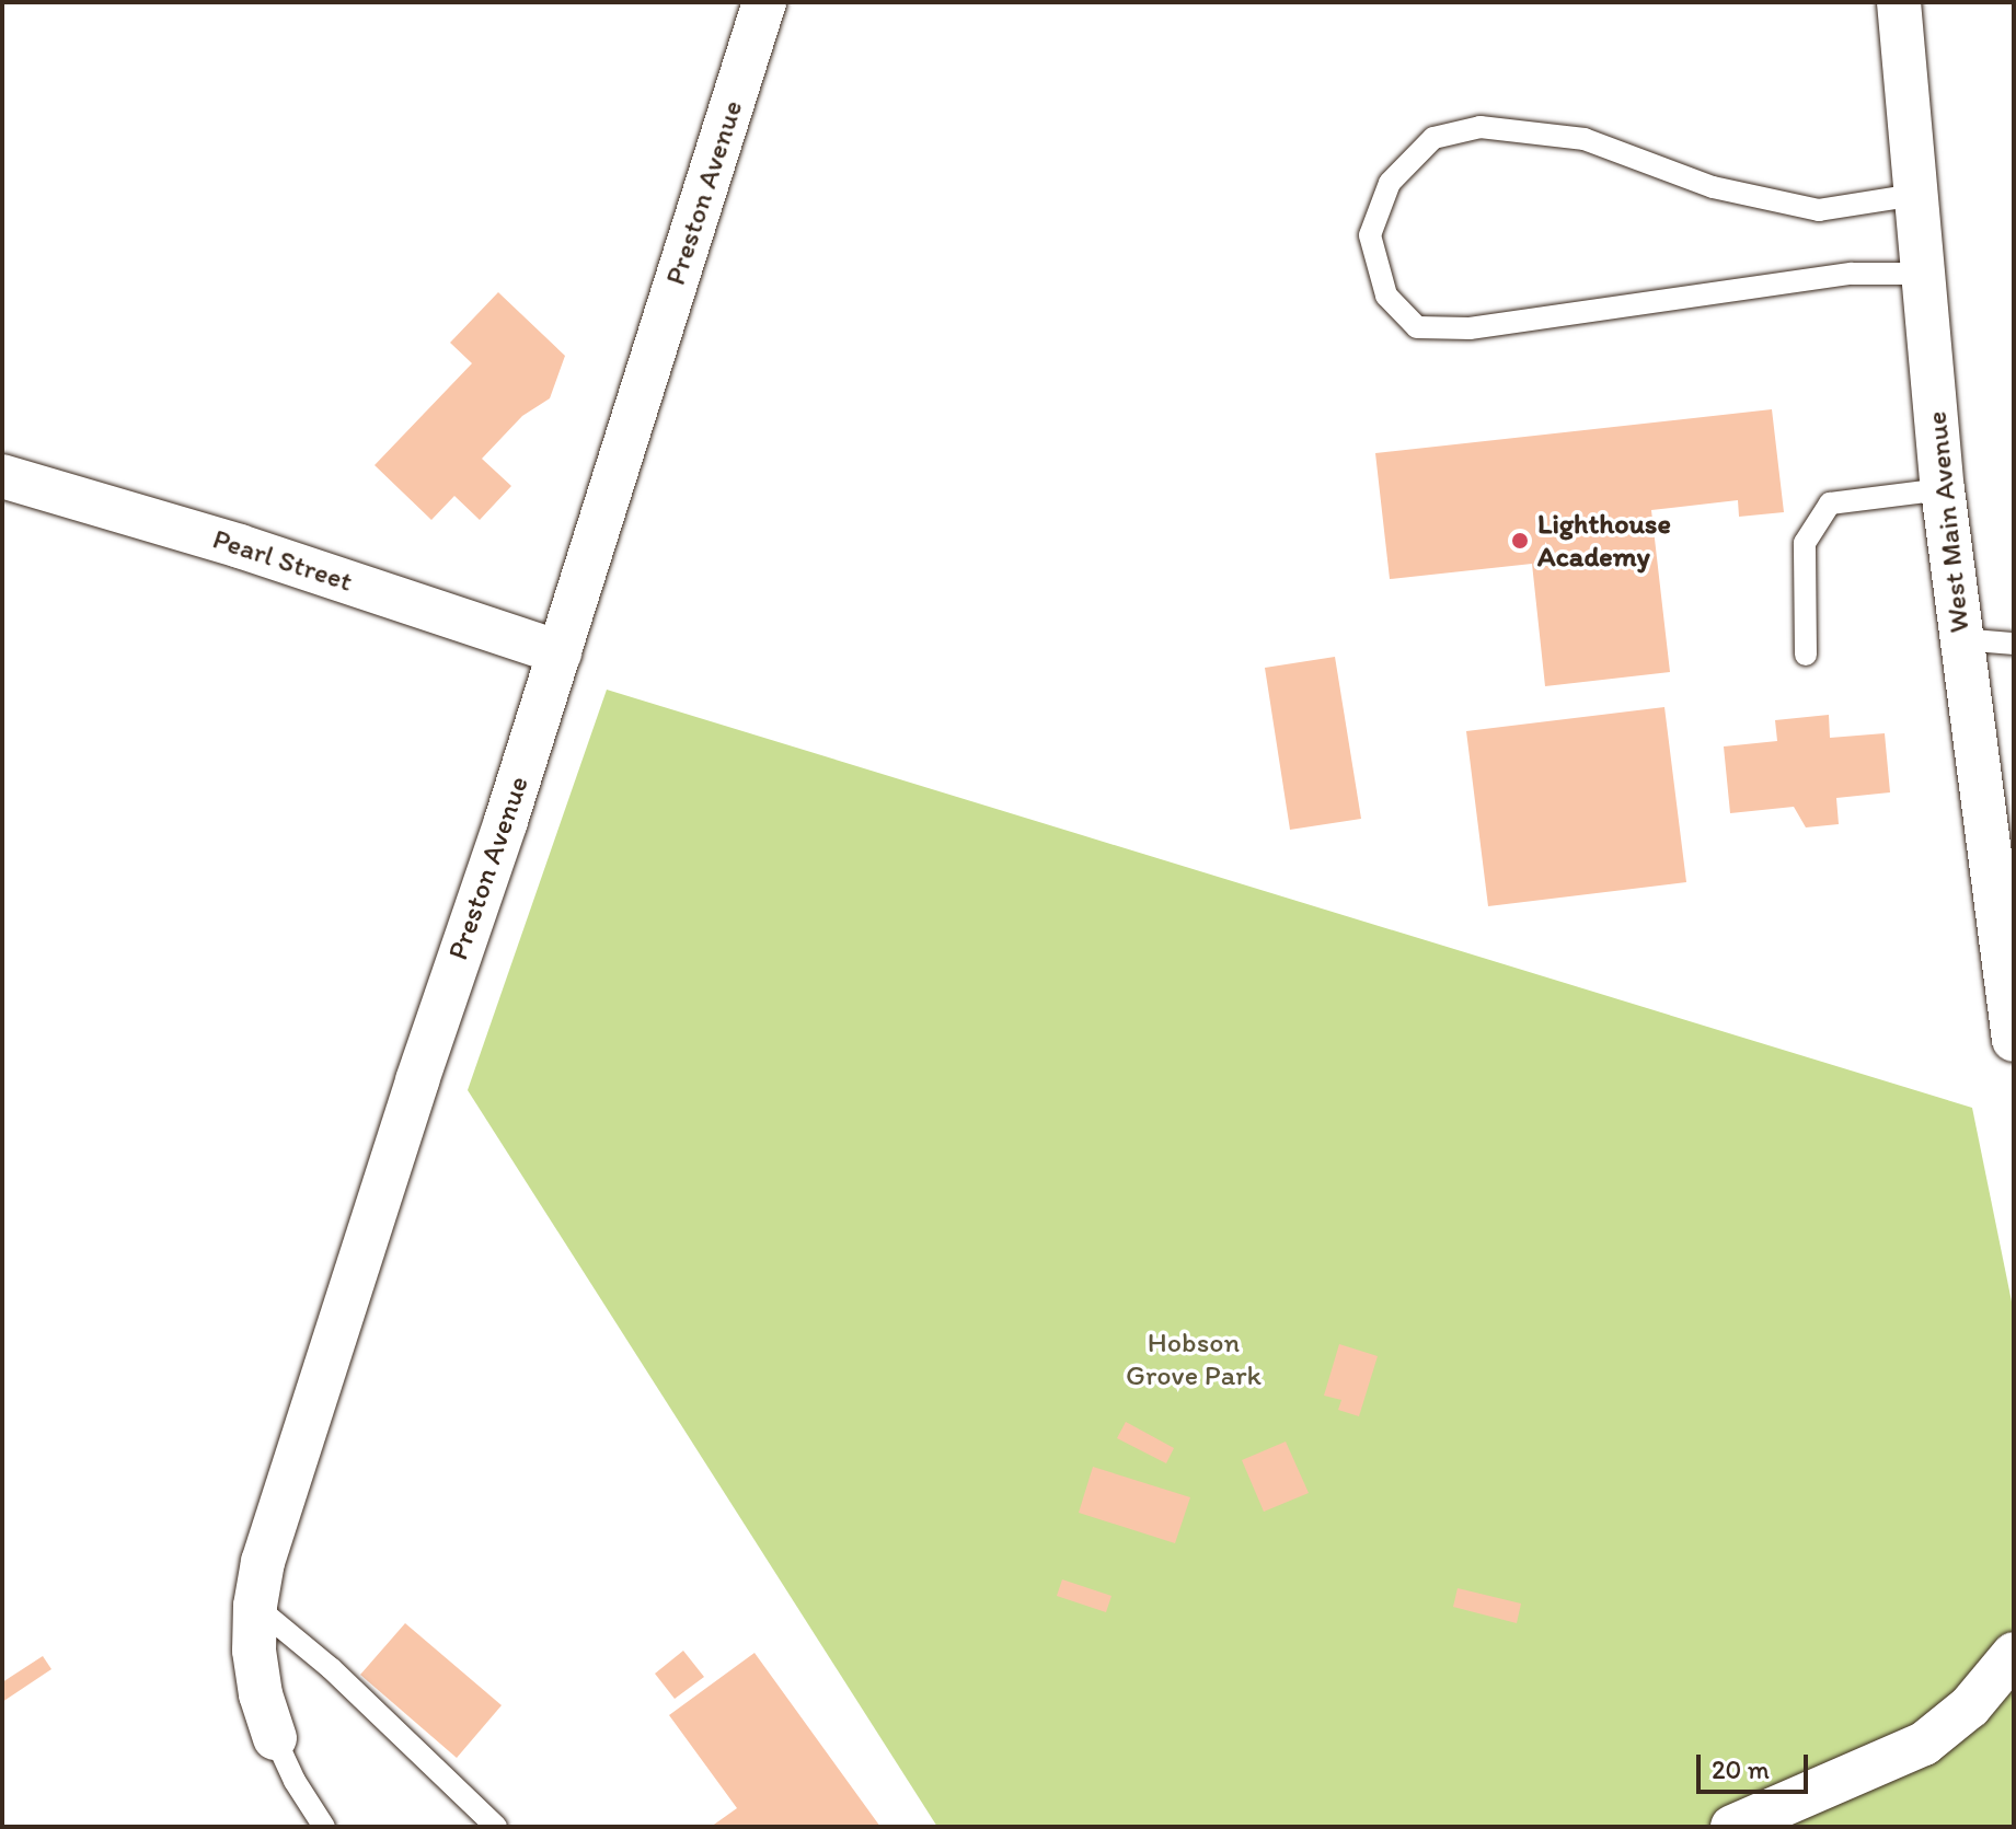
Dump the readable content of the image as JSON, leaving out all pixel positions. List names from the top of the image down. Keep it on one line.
{"streets":{"street":["Preston Avenue","West Main Avenue","Pearl Street"]},"crossings":[["Preston Avenue","Pearl Street"]],"parks":["Hobson Grove Park"],"places":["Lighthouse Academy"],"scale_bar":"20 m"}
